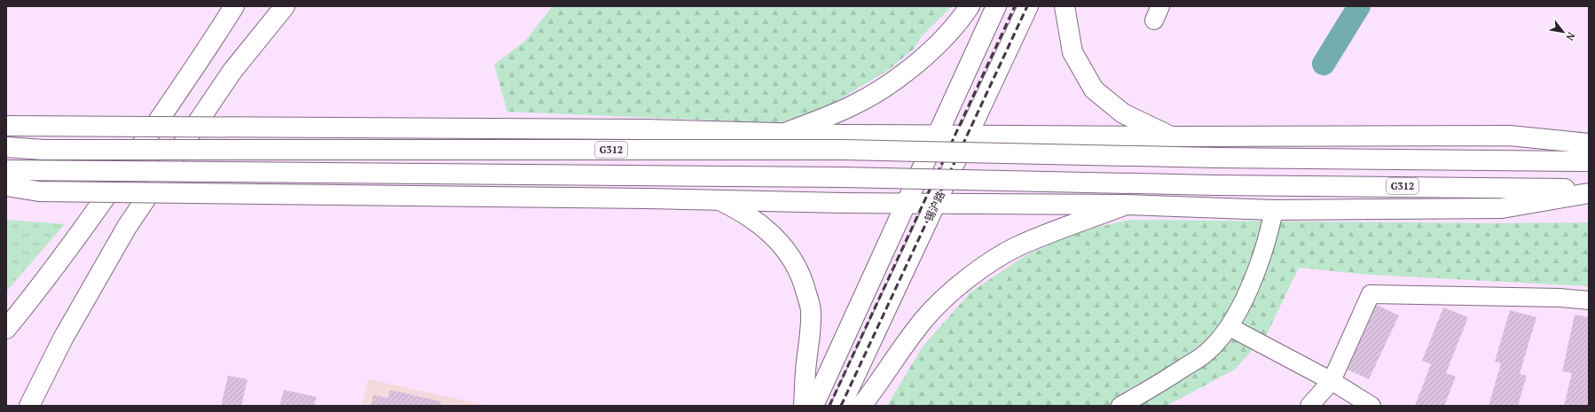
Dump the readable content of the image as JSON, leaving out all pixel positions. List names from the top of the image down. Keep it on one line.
{"streets":{"main road":["G312","锡沪路"]},"north":"bottom right"}
